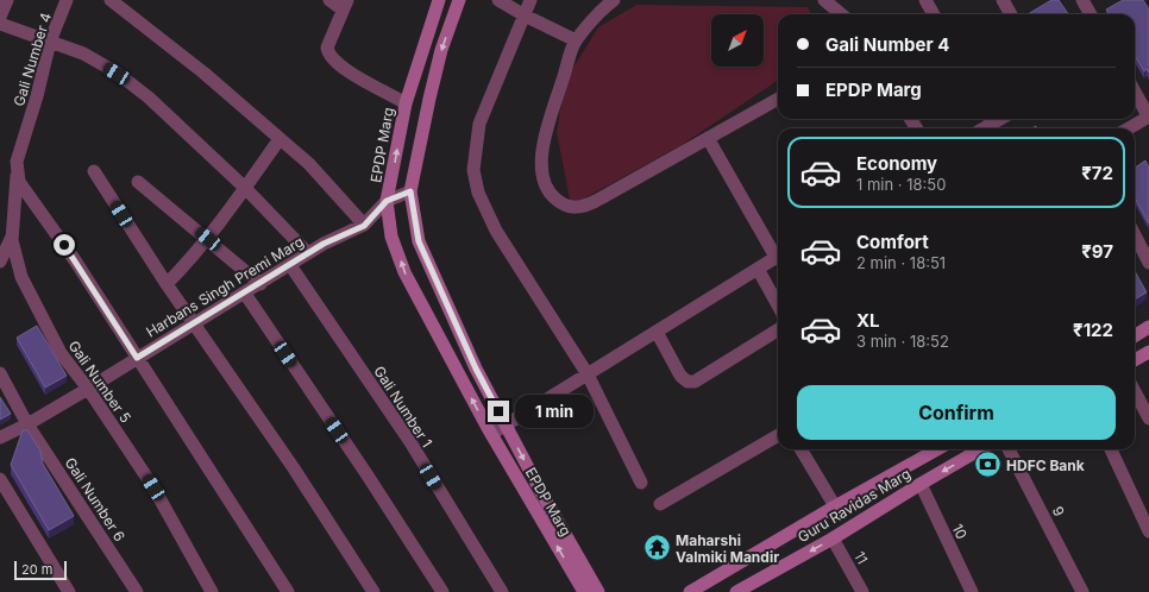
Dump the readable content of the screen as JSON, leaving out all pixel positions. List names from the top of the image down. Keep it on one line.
{"streets":{"main road":["EPDP Marg","Guru Ravidas Marg"],"street":["Gali Number 4","Harbans Singh Premi Marg","Gali Number 5","Gali Number 1","Gali Number 6","9","10","11"]},"crossings":[["Gali Number 4","Gali Number 5"],["EPDP Marg","Harbans Singh Premi Marg"],["Harbans Singh Premi Marg","Gali Number 5"],["Harbans Singh Premi Marg","Gali Number 1"],["Harbans Singh Premi Marg","Gali Number 6"],["Guru Ravidas Marg","10"],["Guru Ravidas Marg","11"]],"places":{"bank":["HDFC Bank"],"temple":["Maharshi Valmiki Mandir"]},"scale_bar":"20 m","north":"top right","page":{"banner":["Gali Number 4","EPDP Marg"],"list":[{"name":"Economy","note":"1 min · 18:50","value":"₹72"},{"name":"Comfort","note":"2 min · 18:51","value":"₹97"},{"name":"XL","note":"3 min · 18:52","value":"₹122"}],"buttons":"Confirm","bubble":"1 min","scale":"20 m"}}
